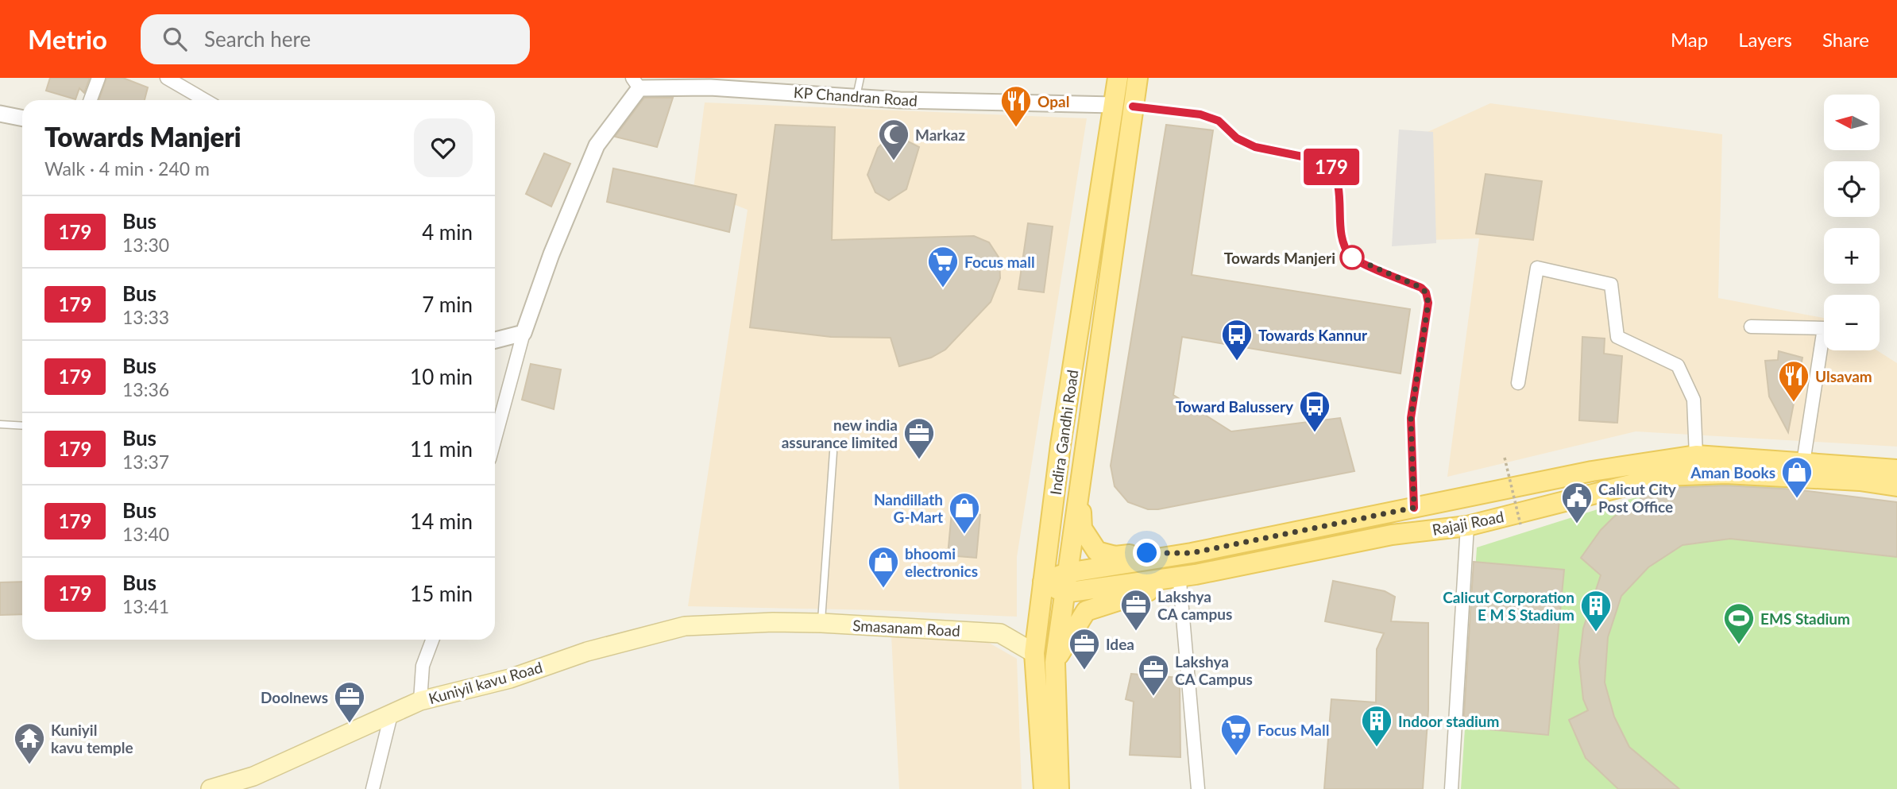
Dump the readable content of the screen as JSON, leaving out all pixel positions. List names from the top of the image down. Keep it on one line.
{"streets":{"main road":["Indira Gandhi Road","Rajaji Road","Smasanam Road","Kuniyil kavu Road"],"street":["KP Chandran Road"]},"crossings":[["KP Chandran Road","Indira Gandhi Road"],["Indira Gandhi Road","Rajaji Road"],["Indira Gandhi Road","Smasanam Road"],["Smasanam Road","Kuniyil kavu Road"]],"places":{"restaurant":["Opal","Ulsavam"],"mosque":["Markaz"],"other":["Towards Manjeri"],"supermarket":["Focus mall","Focus Mall"],"bus stop":["Towards Kannur","Toward Balussery"],"office":["new india assurance limited","Lakshya CA campus","Idea","Lakshya CA Campus","Doolnews"],"shop":["Aman Books","Nandillath G-Mart","bhoomi electronics"],"public building":["Calicut City Post Office"],"building":["Calicut Corporation E M S Stadium","Indoor stadium"],"sports":["EMS Stadium"],"temple":["Kuniyil kavu temple"]},"lines":["bus line 179"],"north":"left","page":{"header":"Metrio","search":"Search here","nav":["Map","Layers","Share"],"on_map":"179","map_buttons":["+","−"],"heading":["Towards Manjeri","Walk · 4 min · 240 m"],"list":[{"mark":"179","name":"Bus","note":"13:30","value":"4 min"},{"mark":"179","name":"Bus","note":"13:33","value":"7 min"},{"mark":"179","name":"Bus","note":"13:36","value":"10 min"},{"mark":"179","name":"Bus","note":"13:37","value":"11 min"},{"mark":"179","name":"Bus","note":"13:40","value":"14 min"},{"mark":"179","name":"Bus","note":"13:41","value":"15 min"}]}}
